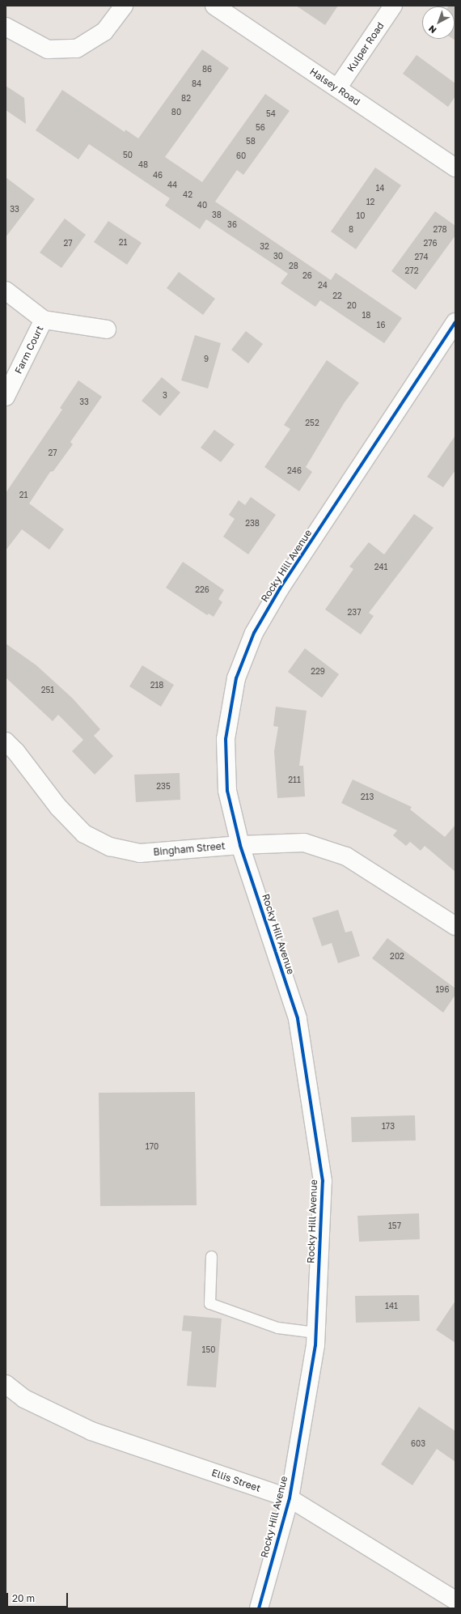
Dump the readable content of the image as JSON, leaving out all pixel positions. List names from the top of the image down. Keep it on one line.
{"streets":{"street":["Kulper Road","Halsey Road","Farm Court","Rocky Hill Avenue","Bingham Street","Ellis Street"]},"crossings":[["Kulper Road","Halsey Road"],["Rocky Hill Avenue","Bingham Street"],["Rocky Hill Avenue","Ellis Street"]],"house_numbers":["86","84","82","80","54","56","58","50","60","48","46","44","14","42","12","40","33","38","10","36","8","278","21","27","276","32","30","274","28","272","26","24","22","20","18","16","9","3","33","252","27","246","21","238","241","226","237","229","218","251","211","235","213","202","196","173","170","157","141","150","603"],"scale_bar":"20 m","north":"bottom left"}
